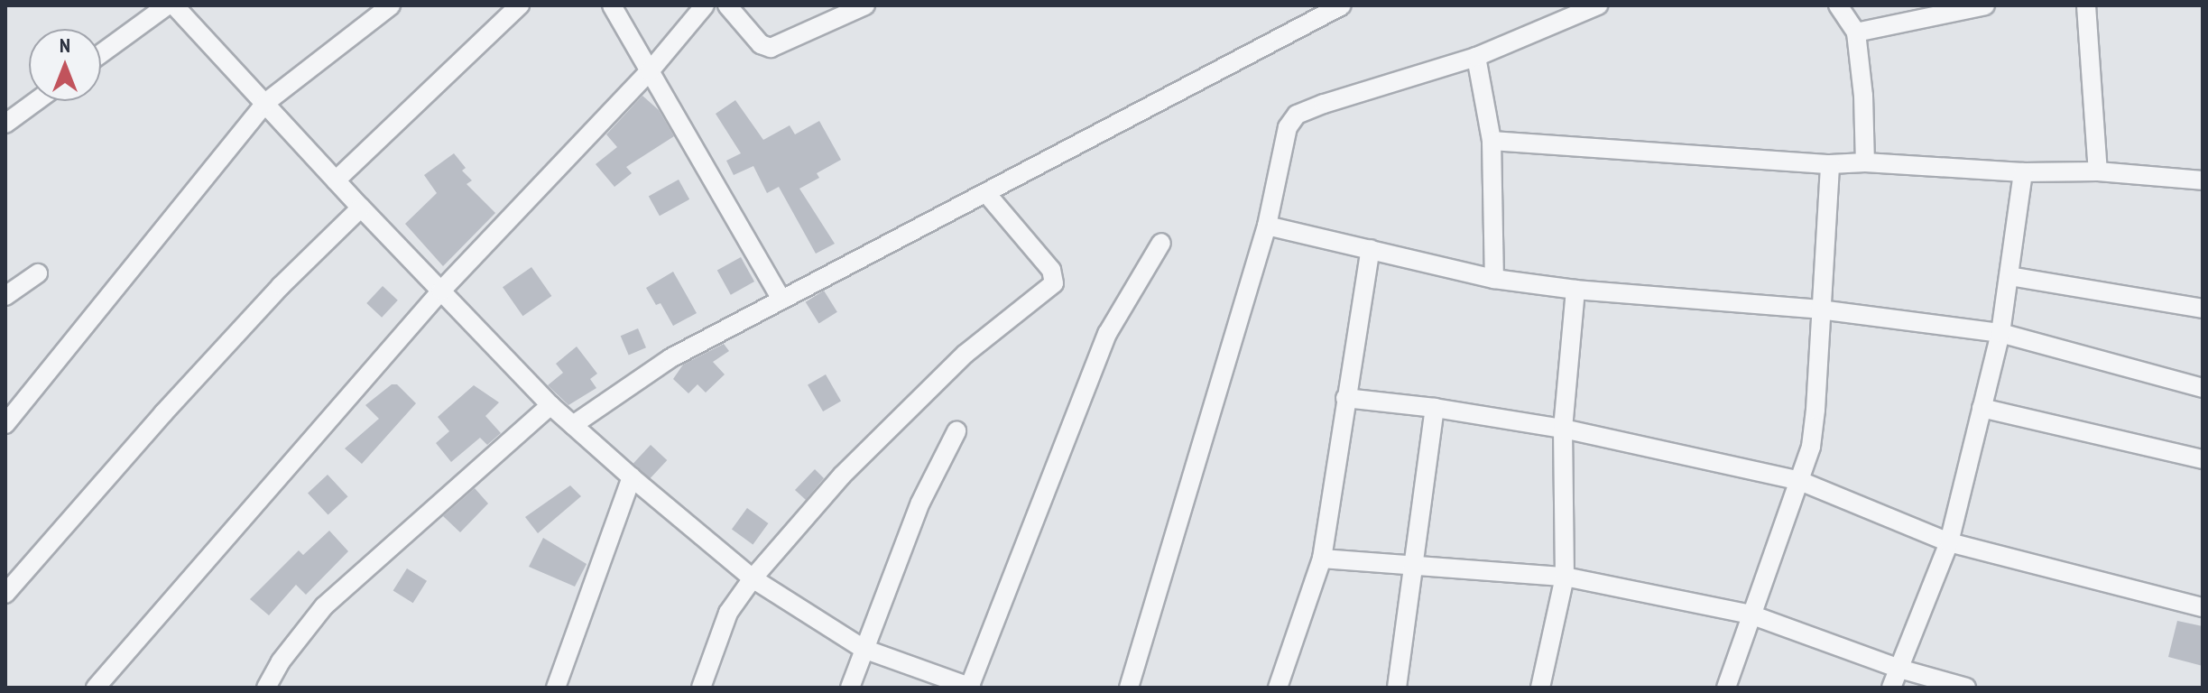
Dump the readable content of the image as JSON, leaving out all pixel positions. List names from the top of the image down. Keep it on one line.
{"north":"top"}
